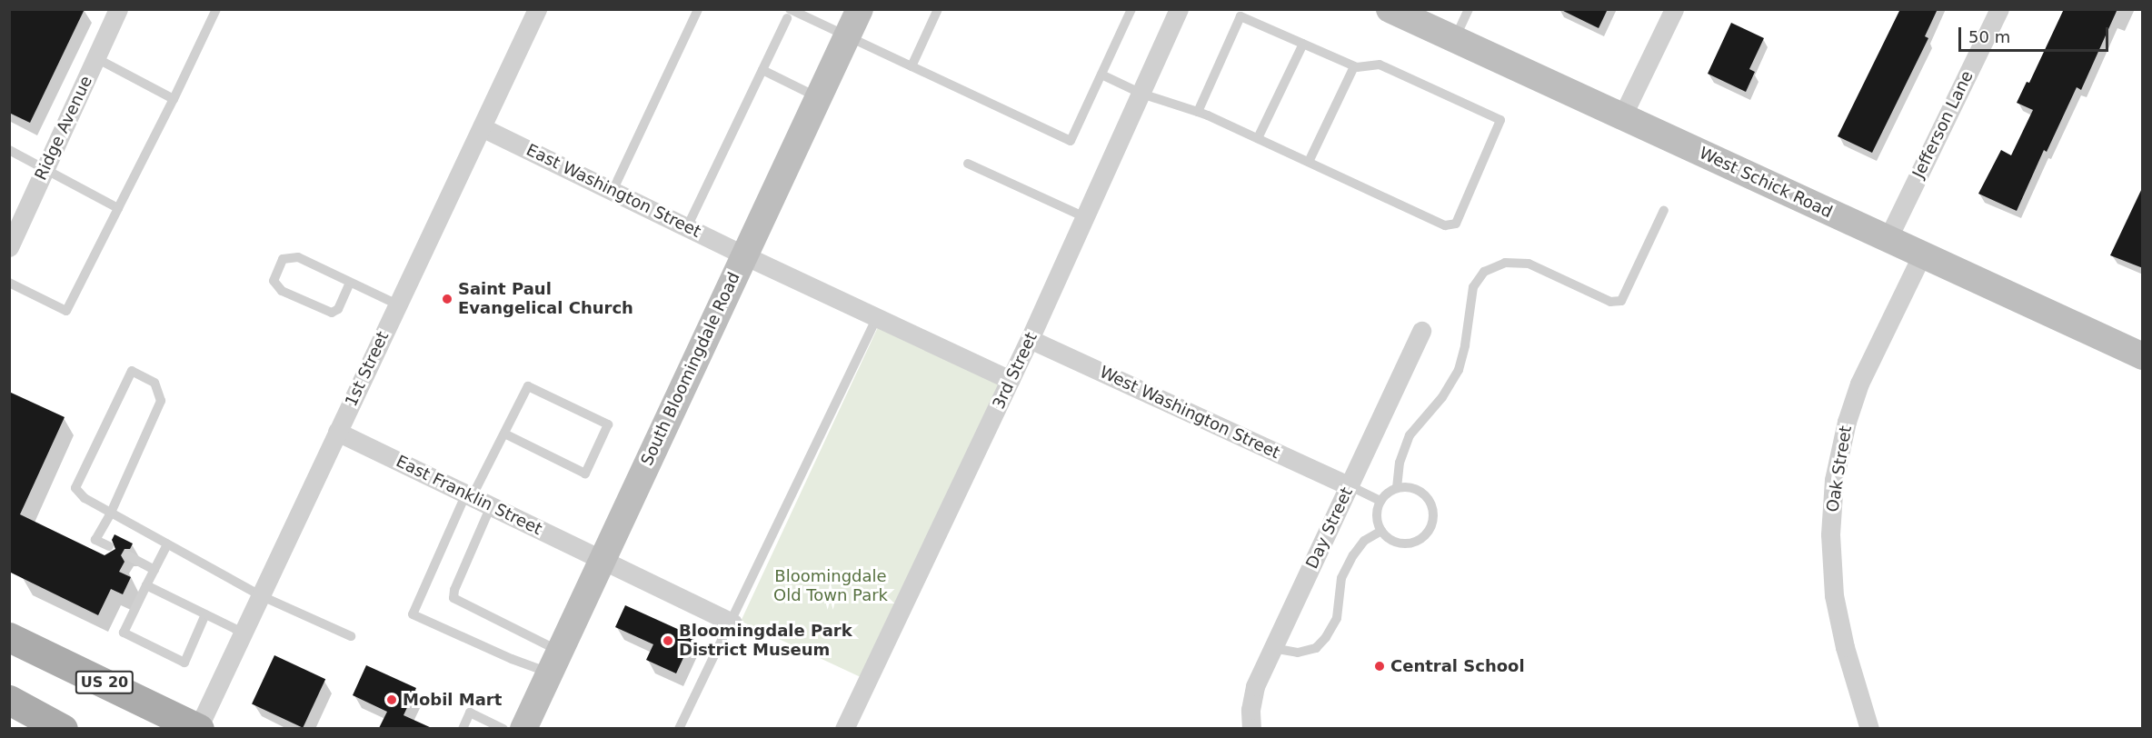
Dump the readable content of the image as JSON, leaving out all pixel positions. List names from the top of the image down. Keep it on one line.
{"streets":{"main road":["US 20"],"street":["Jefferson Lane","Ridge Avenue","West Schick Road","East Washington Street","1st Street","South Bloomingdale Road","3rd Street","West Washington Street","Oak Street","East Franklin Street","Day Street"]},"crossings":[["Jefferson Lane","West Schick Road"],["West Schick Road","Oak Street"],["East Washington Street","1st Street"],["East Washington Street","South Bloomingdale Road"],["1st Street","East Franklin Street"],["1st Street","US 20"],["South Bloomingdale Road","East Franklin Street"],["3rd Street","West Washington Street"],["West Washington Street","Day Street"]],"parks":["Bloomingdale Old Town Park"],"places":["Saint Paul Evangelical Church","Bloomingdale Park District Museum","Central School","Mobil Mart"],"scale_bar":"50 m"}
